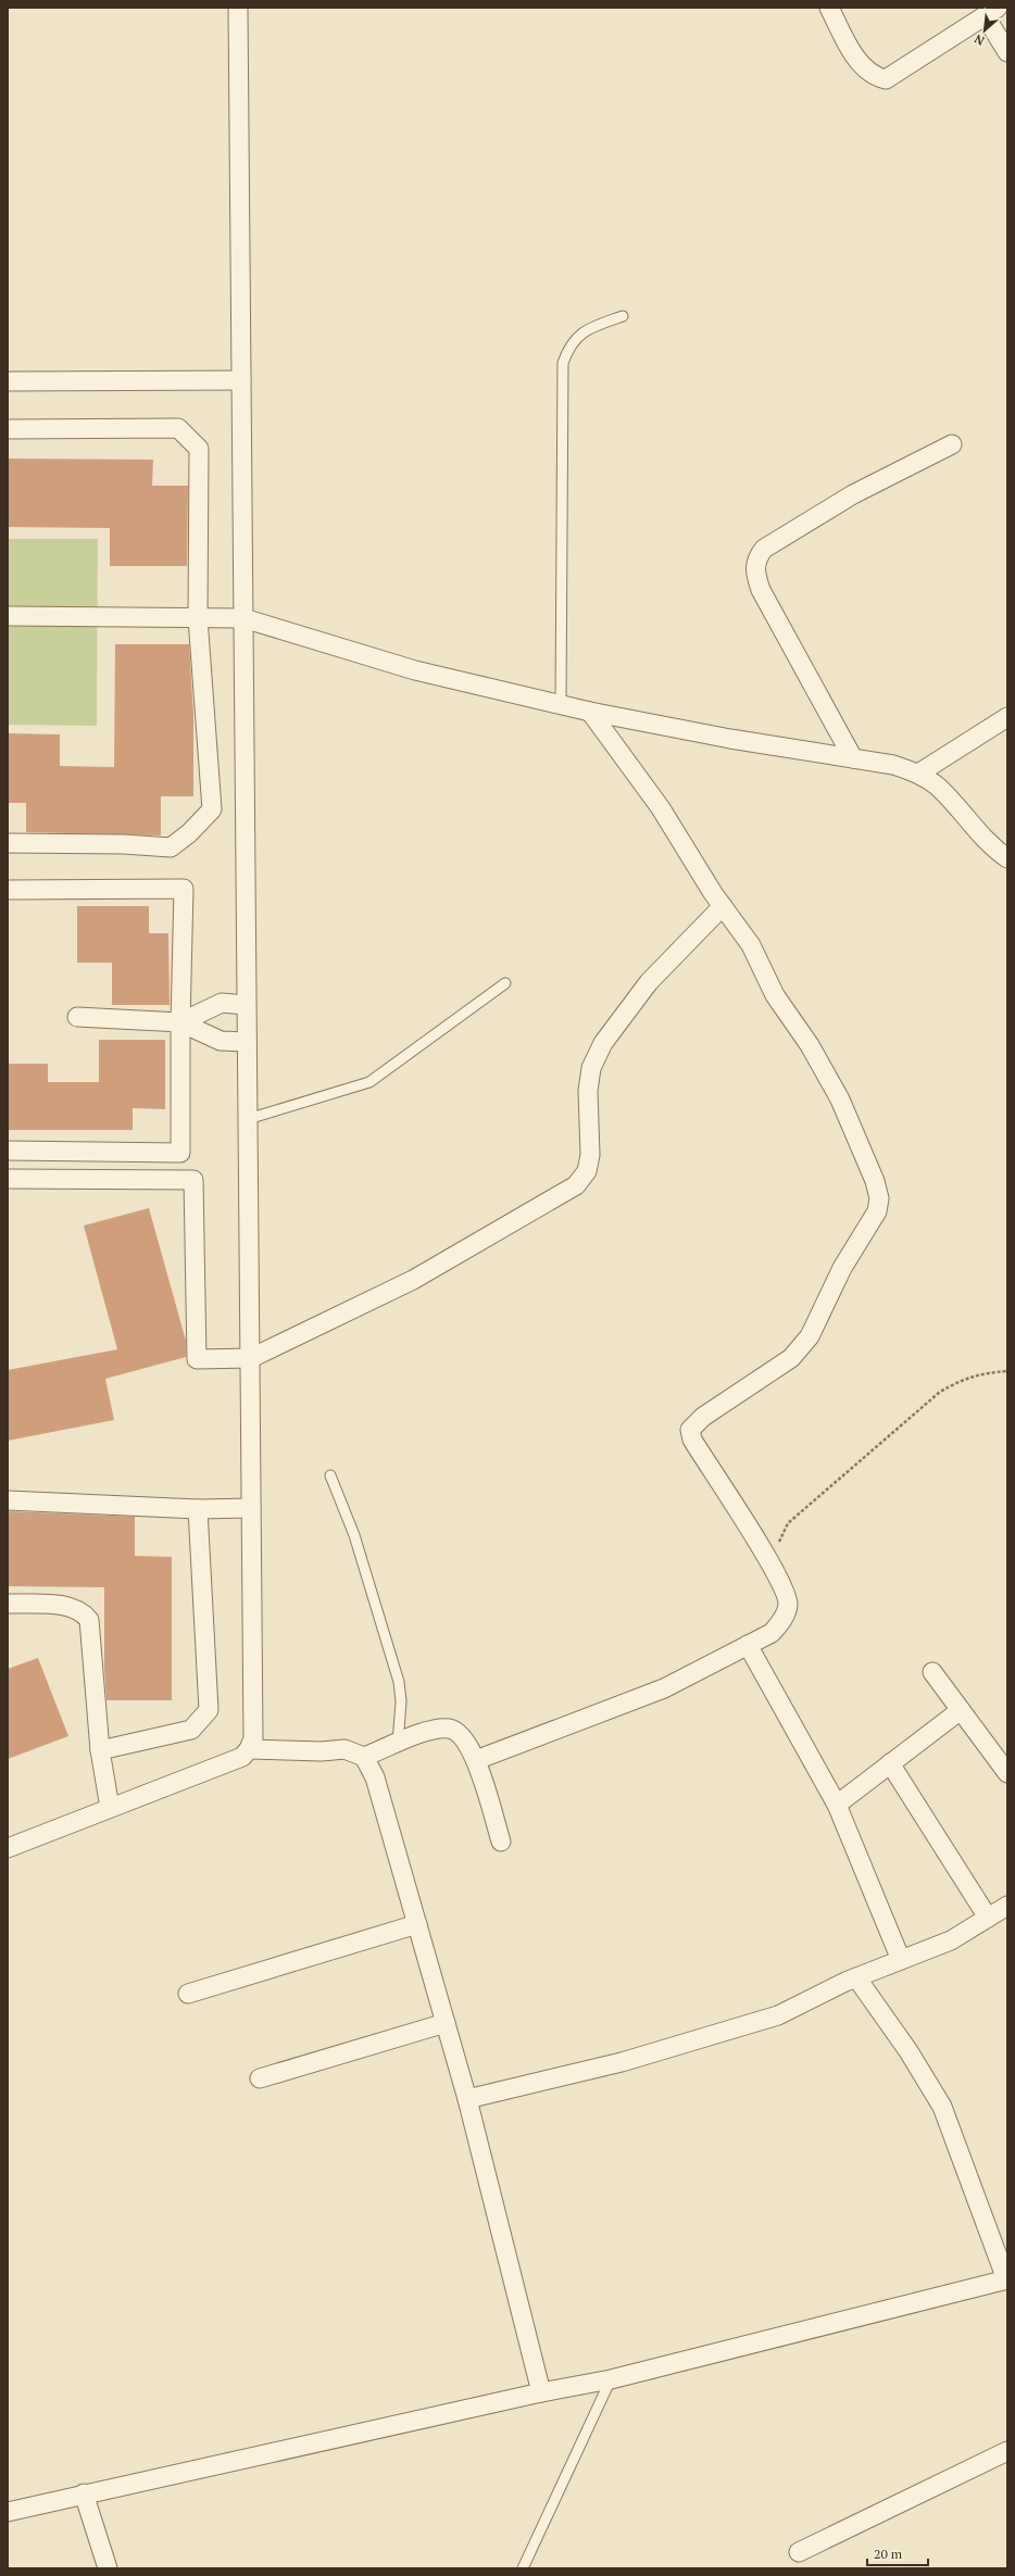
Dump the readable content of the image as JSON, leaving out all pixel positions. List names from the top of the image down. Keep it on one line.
{"scale_bar":"20 m","north":"bottom left"}
